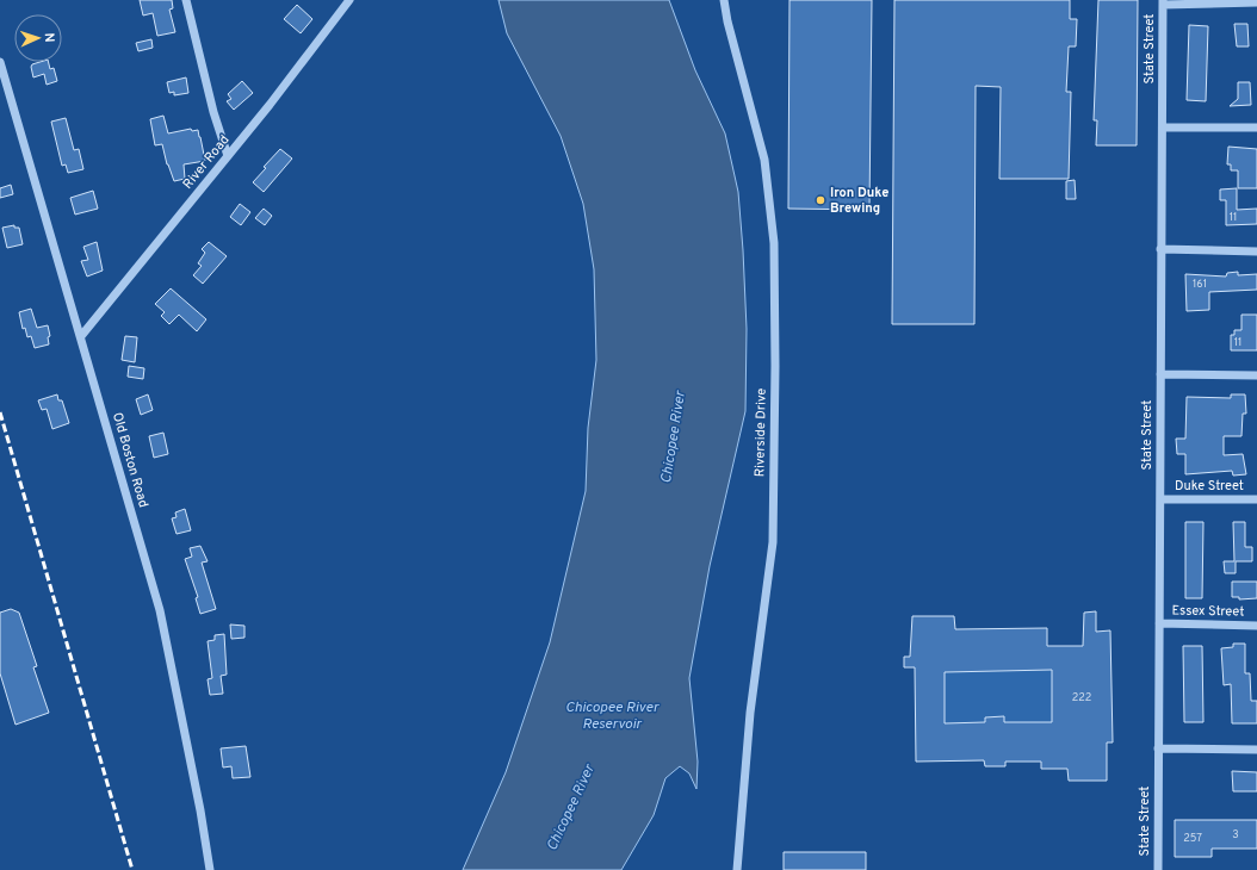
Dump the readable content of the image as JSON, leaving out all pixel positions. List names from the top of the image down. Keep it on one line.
{"streets":{"street":["State Street","River Road","Riverside Drive","Old Boston Road","Duke Street","Essex Street"]},"crossings":[["State Street","Duke Street"],["State Street","Essex Street"],["River Road","Old Boston Road"]],"water":["Chicopee River","Chicopee River Reservoir"],"places":["Iron Duke Brewing"],"house_numbers":["11","161","11","222","3","257"],"north":"right"}
